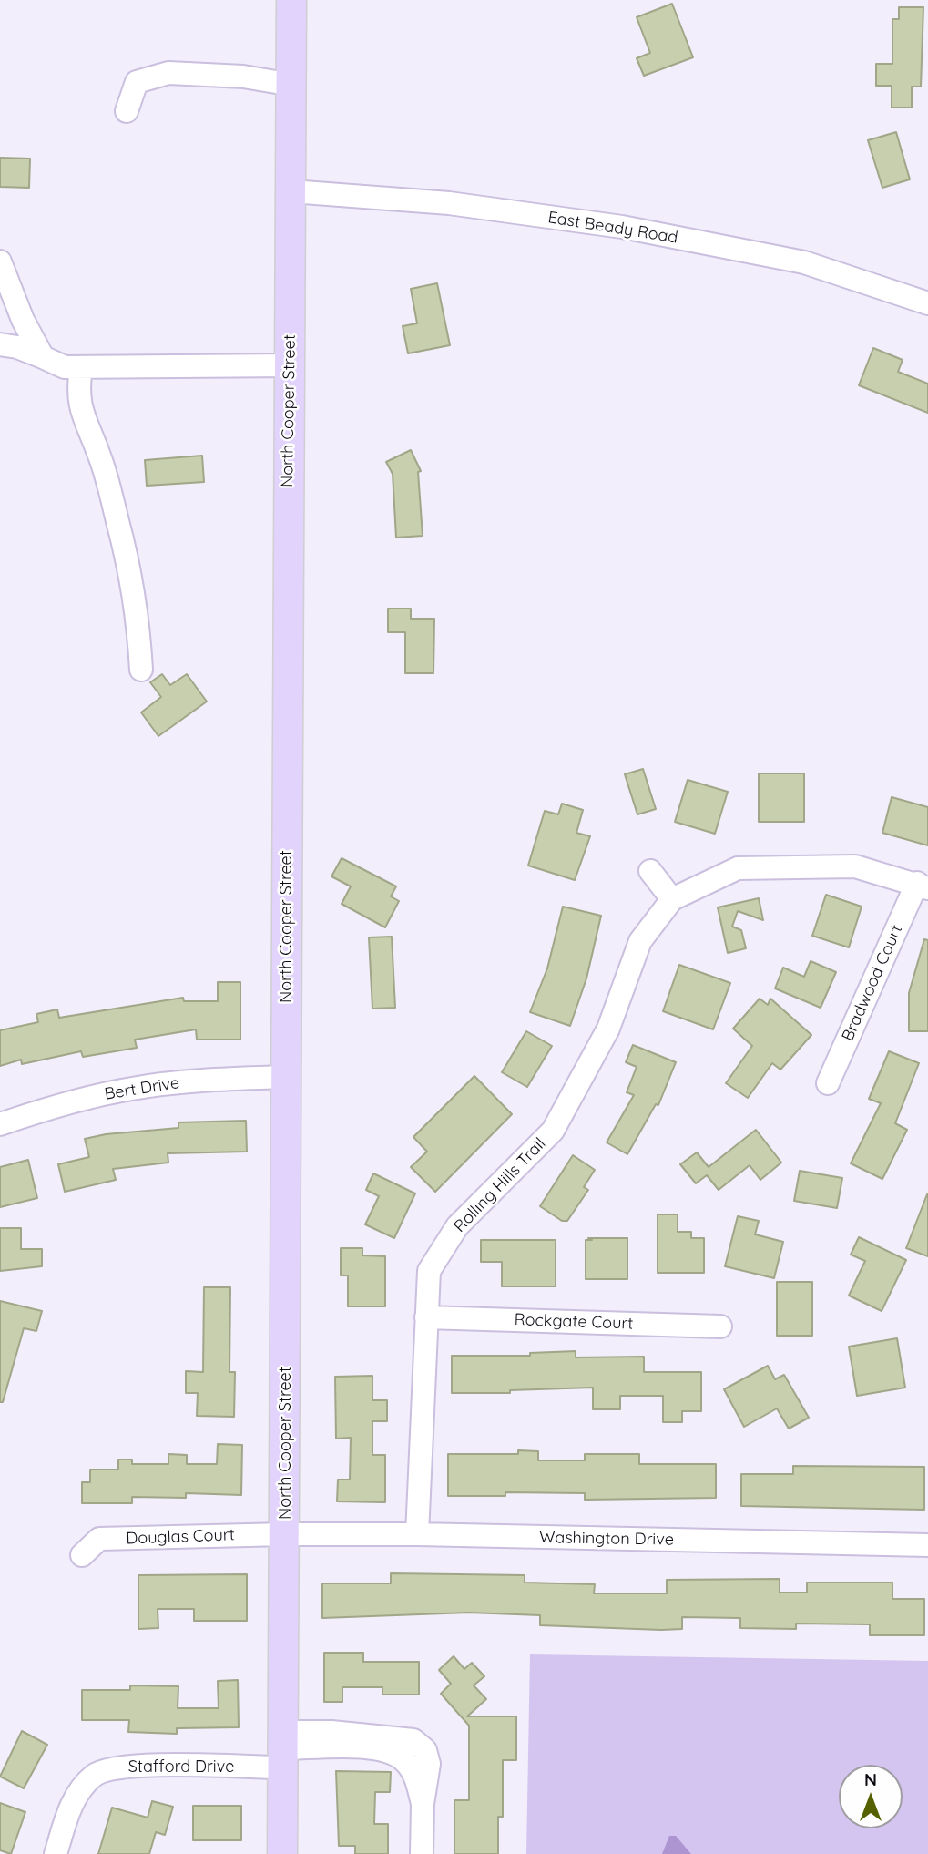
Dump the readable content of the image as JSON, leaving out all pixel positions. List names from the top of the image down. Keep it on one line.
{"streets":{"main road":["North Cooper Street"],"street":["East Beady Road","Bradwood Court","Bert Drive","Rolling Hills Trail","Rockgate Court","Douglas Court","Washington Drive","Stafford Drive"]},"crossings":[["East Beady Road","North Cooper Street"],["North Cooper Street","Bert Drive"],["North Cooper Street","Douglas Court"],["North Cooper Street","Washington Drive"],["North Cooper Street","Stafford Drive"],["Bradwood Court","Rolling Hills Trail"],["Rolling Hills Trail","Rockgate Court"],["Rolling Hills Trail","Washington Drive"],["Douglas Court","Washington Drive"]],"north":"top"}
